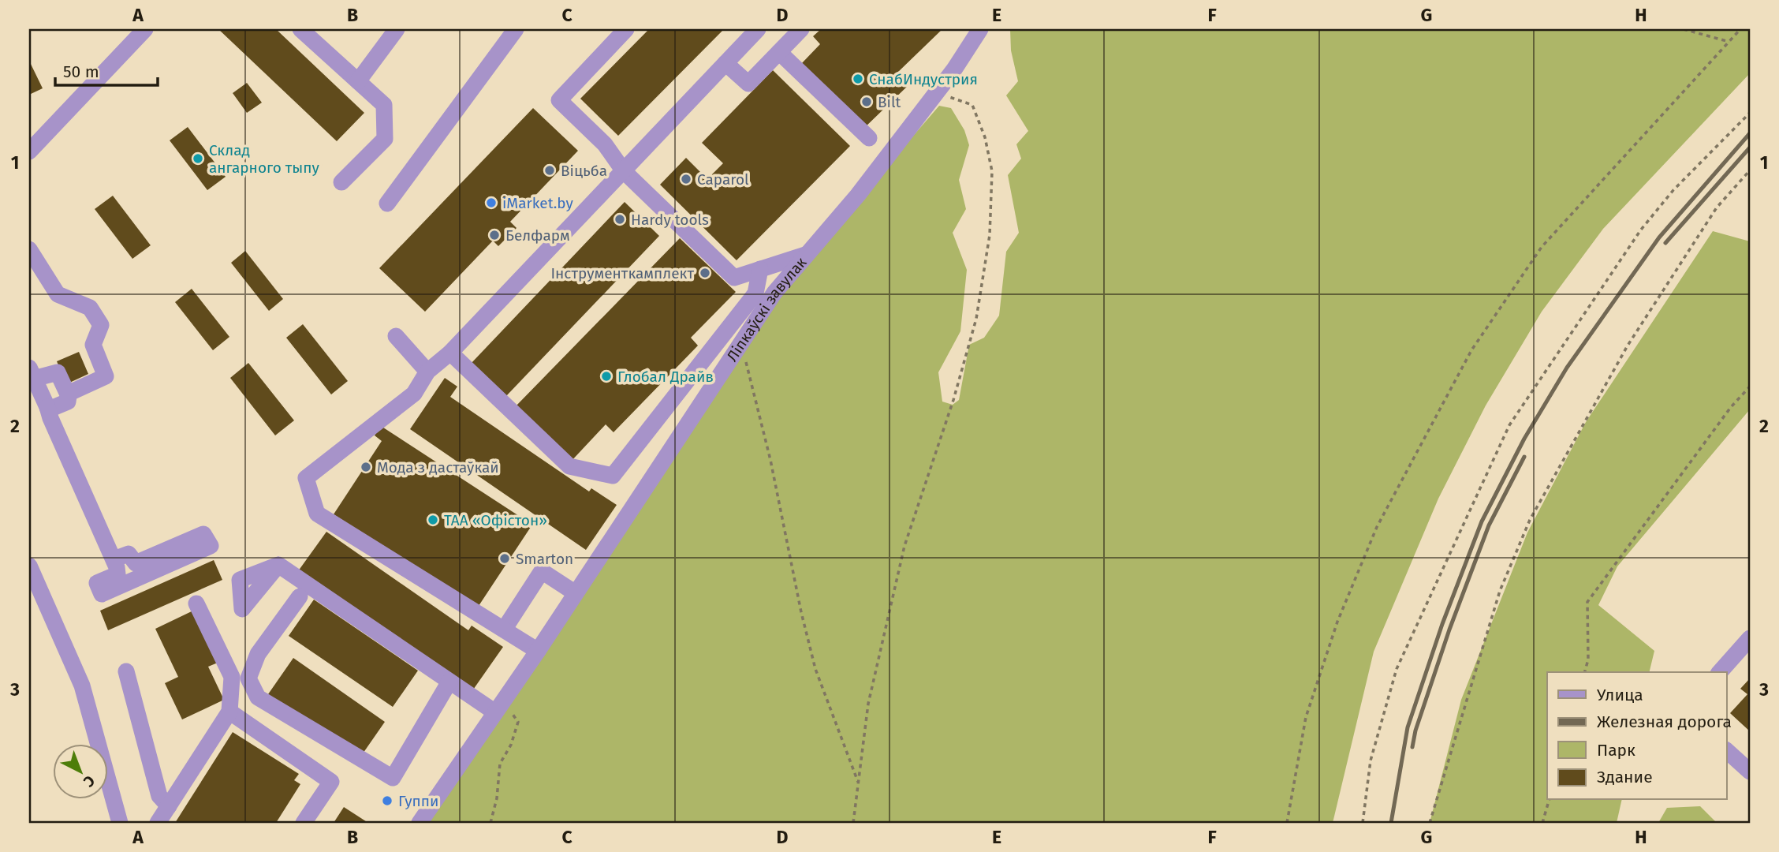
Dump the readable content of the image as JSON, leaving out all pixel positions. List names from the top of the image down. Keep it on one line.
{"streets":{"street":["Ліпкаўскі завулак"]},"places":["СнабИндустрия","Bilt","Склад ангарного тыпу","Віцьба","Caparol","iMarket.by","Hardy tools","Белфарм","Інструменткамплект","Глобал Драйв","Мода з дастаўкай","ТАА «Офістон»","Smarton","Гуппи"],"legend":["Улица","Железная дорога","Парк","Здание"],"scale_bar":"50 m","north":"bottom right","grid":{"columns":["A","B","C","D","E","F","G","H"],"rows":["1","2","3"]}}
